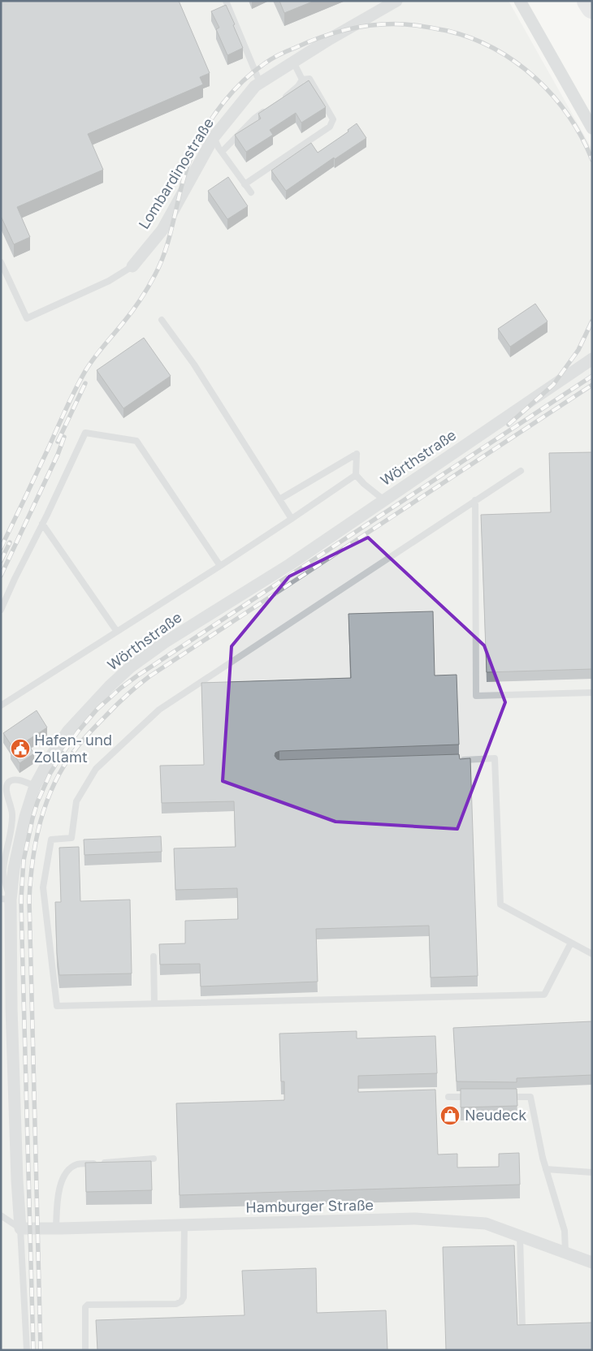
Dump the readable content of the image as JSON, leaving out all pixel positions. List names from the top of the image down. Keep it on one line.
{"streets":{"street":["Lombardinostraße","Wörthstraße","Hamburger Straße"]},"crossings":[["Wörthstraße","Hamburger Straße"]],"places":{"public building":["Hafen- und Zollamt"],"shop":["Neudeck"]}}
